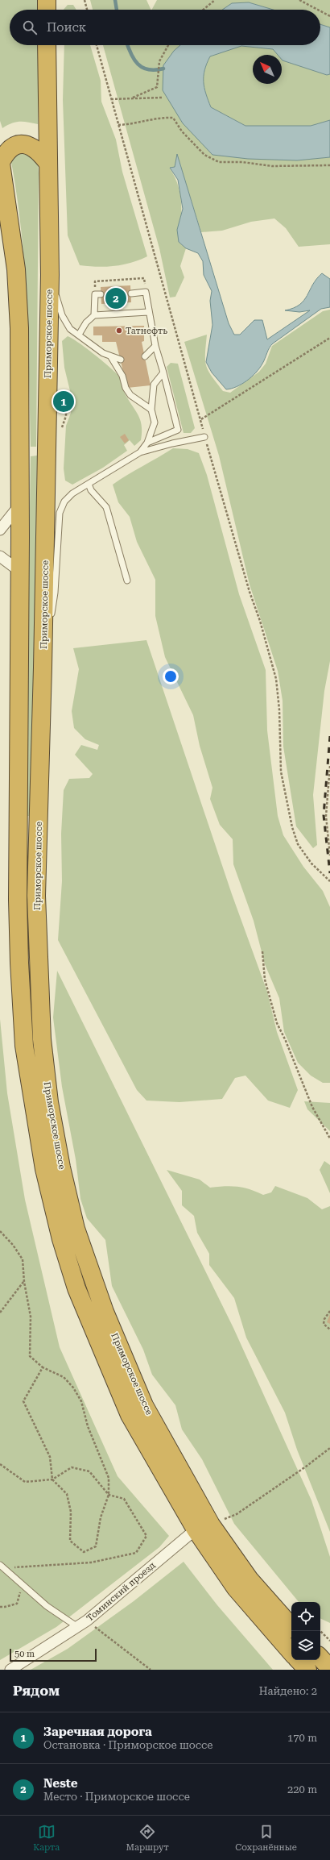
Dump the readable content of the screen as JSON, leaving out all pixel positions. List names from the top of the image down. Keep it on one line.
{"streets":{"highway":["Приморское шоссе"],"street":["Томинский проезд"]},"crossings":[["Приморское шоссе","Томинский проезд"]],"places":["Татнефть"],"scale_bar":"50 m","north":"top left","page":{"search":"Поиск","pins":["2","1"],"scale":"50 m","heading":["Рядом","Найдено: 2"],"list":[{"mark":"1","name":"Заречная дорога","note":"Остановка · Приморское шоссе","value":"170 m"},{"mark":"2","name":"Neste","note":"Место · Приморское шоссе","value":"220 m"}],"nav":["Карта","Маршрут","Сохранённые"]}}
